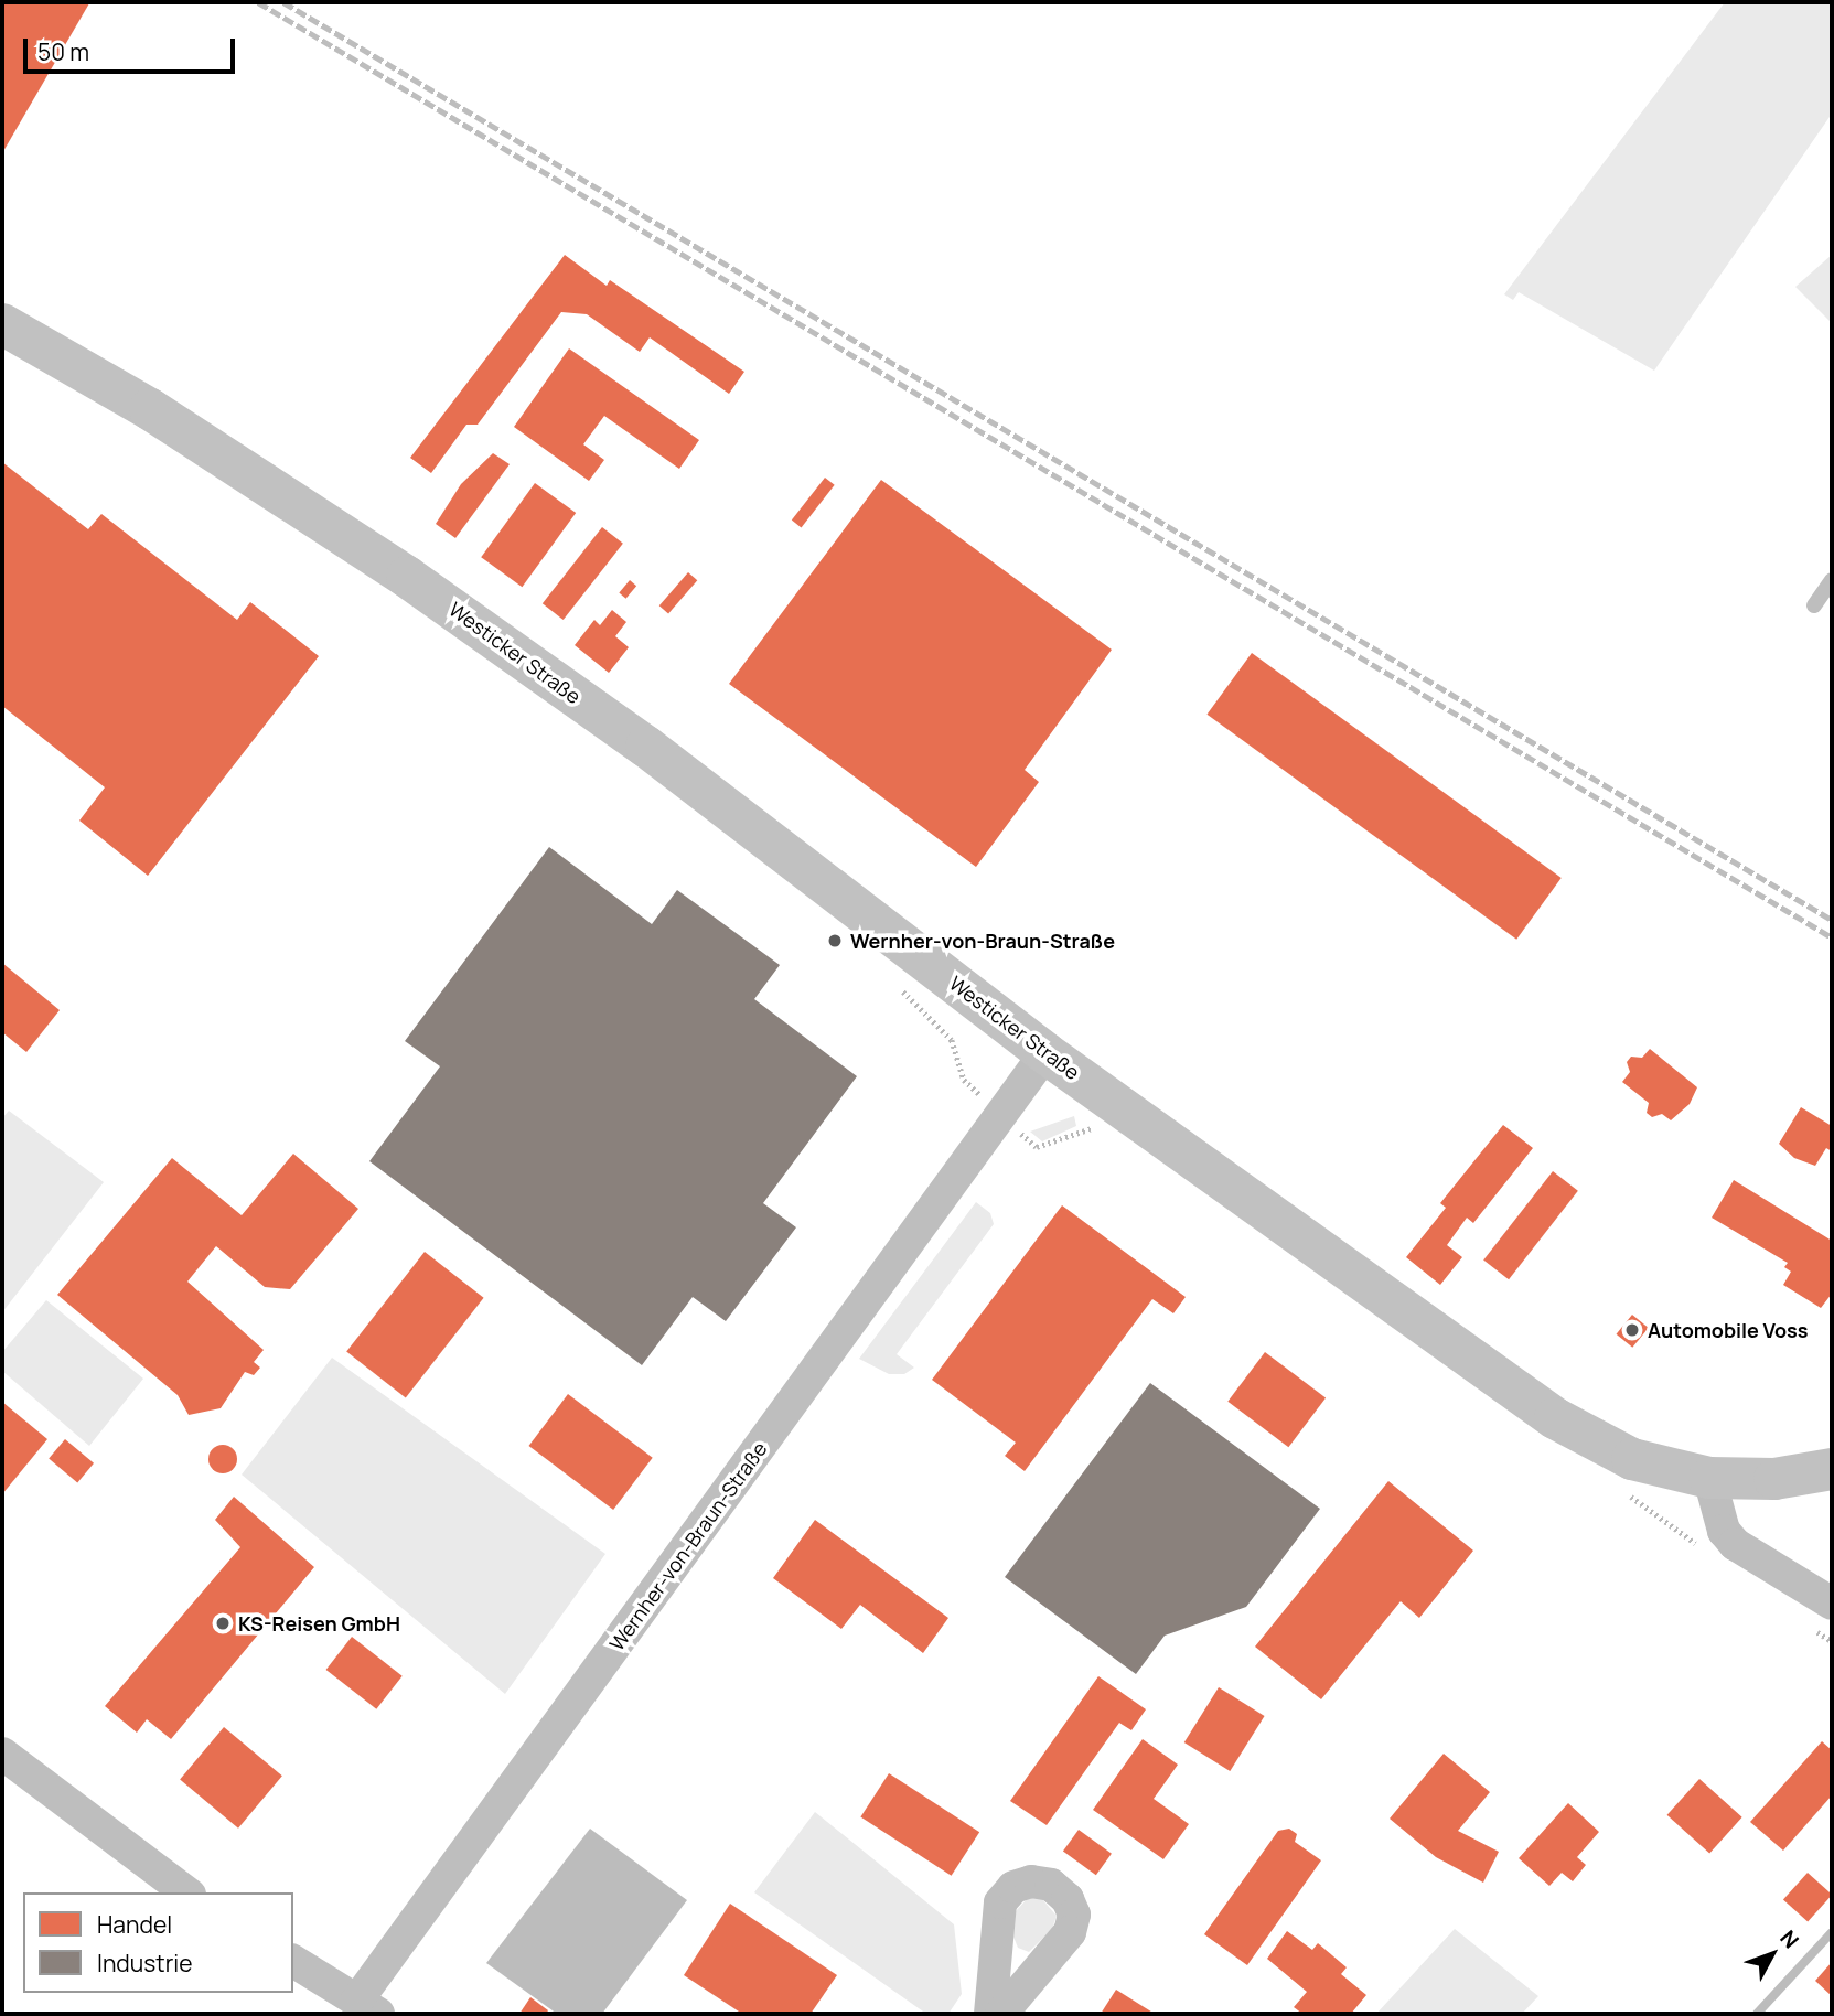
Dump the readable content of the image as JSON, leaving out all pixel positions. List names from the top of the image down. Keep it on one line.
{"streets":{"main road":["Westicker Straße"],"street":["Wernher-von-Braun-Straße"]},"crossings":[["Westicker Straße","Wernher-von-Braun-Straße"]],"places":["Wernher-von-Braun-Straße","Automobile Voss","KS-Reisen GmbH"],"legend":["Handel","Industrie"],"scale_bar":"50 m","north":"top right"}
